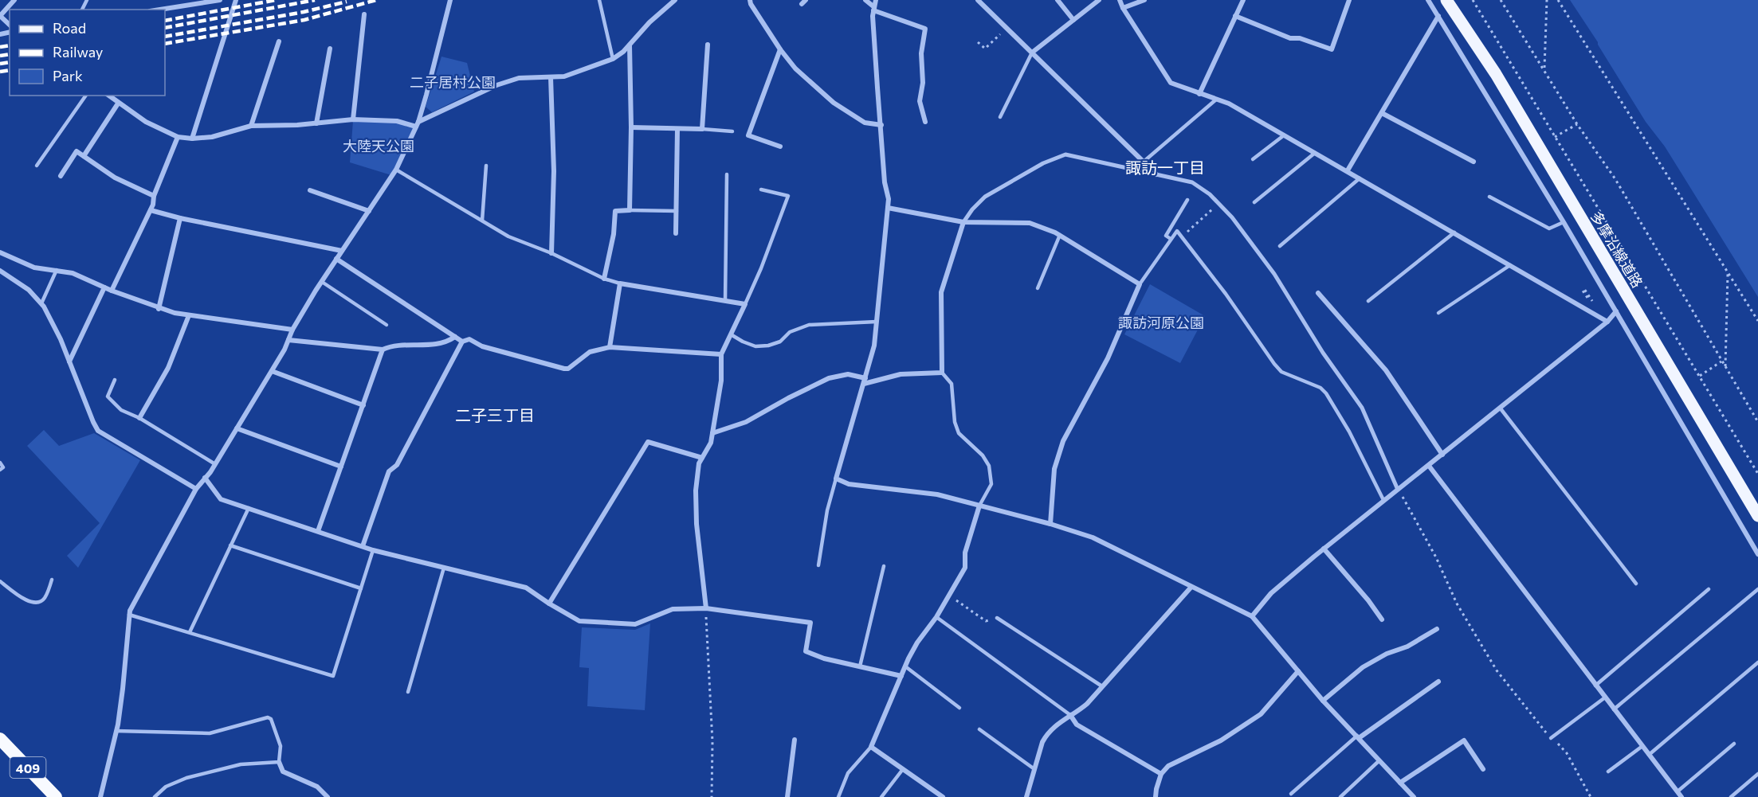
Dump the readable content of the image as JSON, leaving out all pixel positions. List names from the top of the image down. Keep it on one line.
{"streets":{"highway":["409"],"main road":["多摩沿線道路"]},"districts":["諏訪一丁目","二子三丁目"],"parks":["二子居村公園","大陸天公園","諏訪河原公園"],"legend":["Road","Railway","Park"]}
